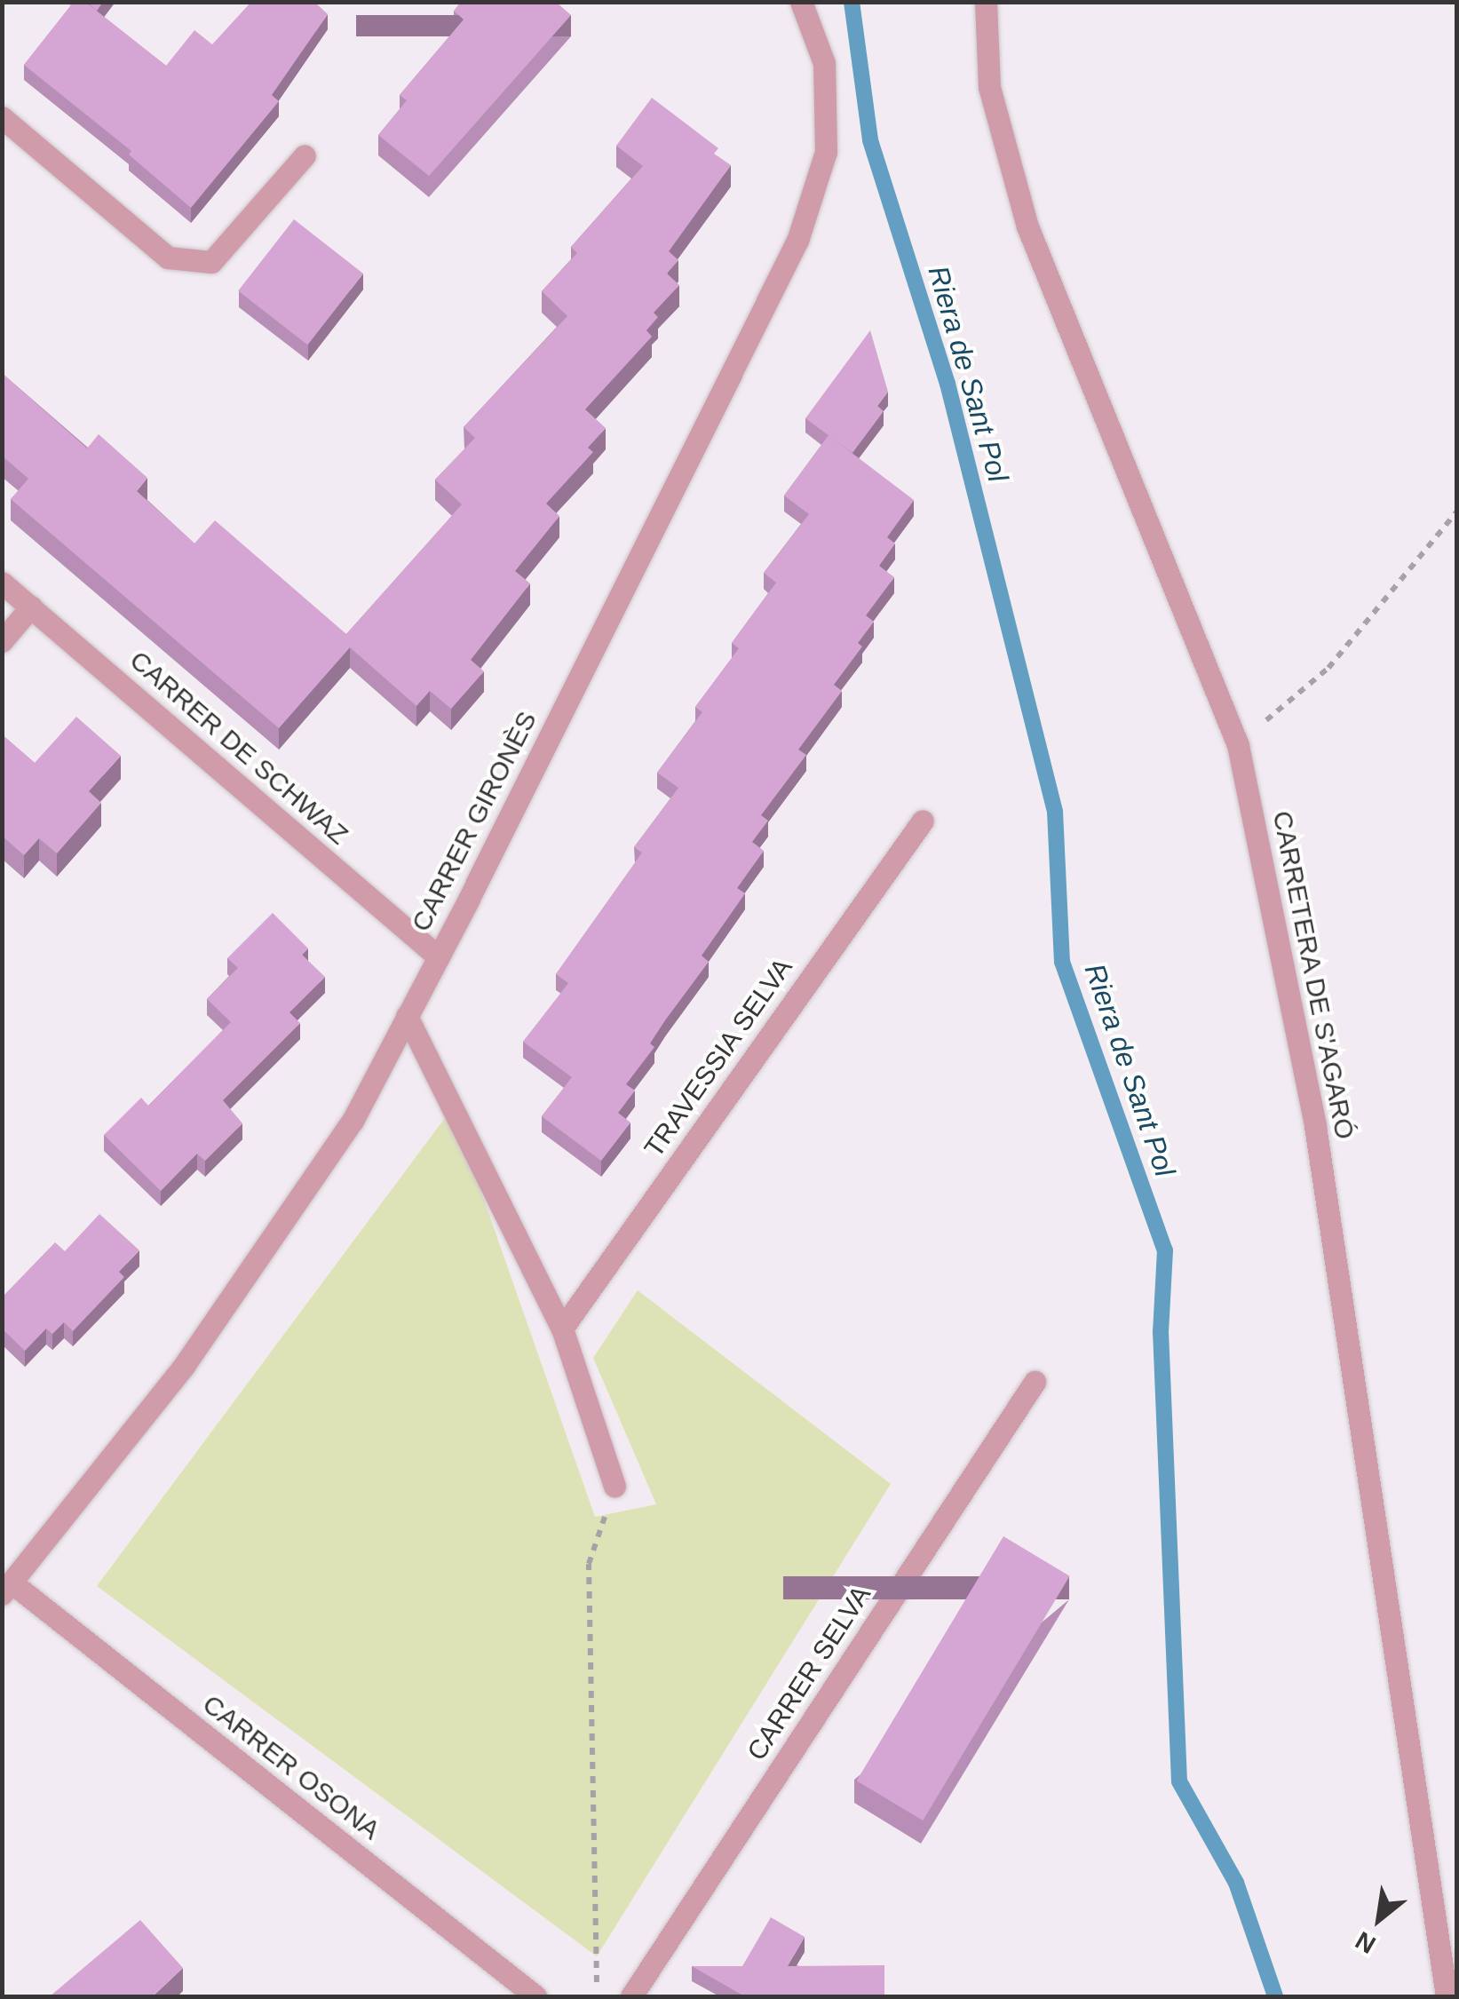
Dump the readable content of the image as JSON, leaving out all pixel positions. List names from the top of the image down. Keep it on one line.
{"streets":{"street":["CARRER DE SCHWAZ","CARRER GIRONÈS","CARRETERA DE S'AGARÓ","TRAVESSIA SELVA","CARRER SELVA","CARRER OSONA"]},"crossings":[["CARRER DE SCHWAZ","CARRER GIRONÈS"],["CARRER GIRONÈS","CARRER OSONA"]],"water":["Riera de Sant Pol"],"north":"bottom left"}
